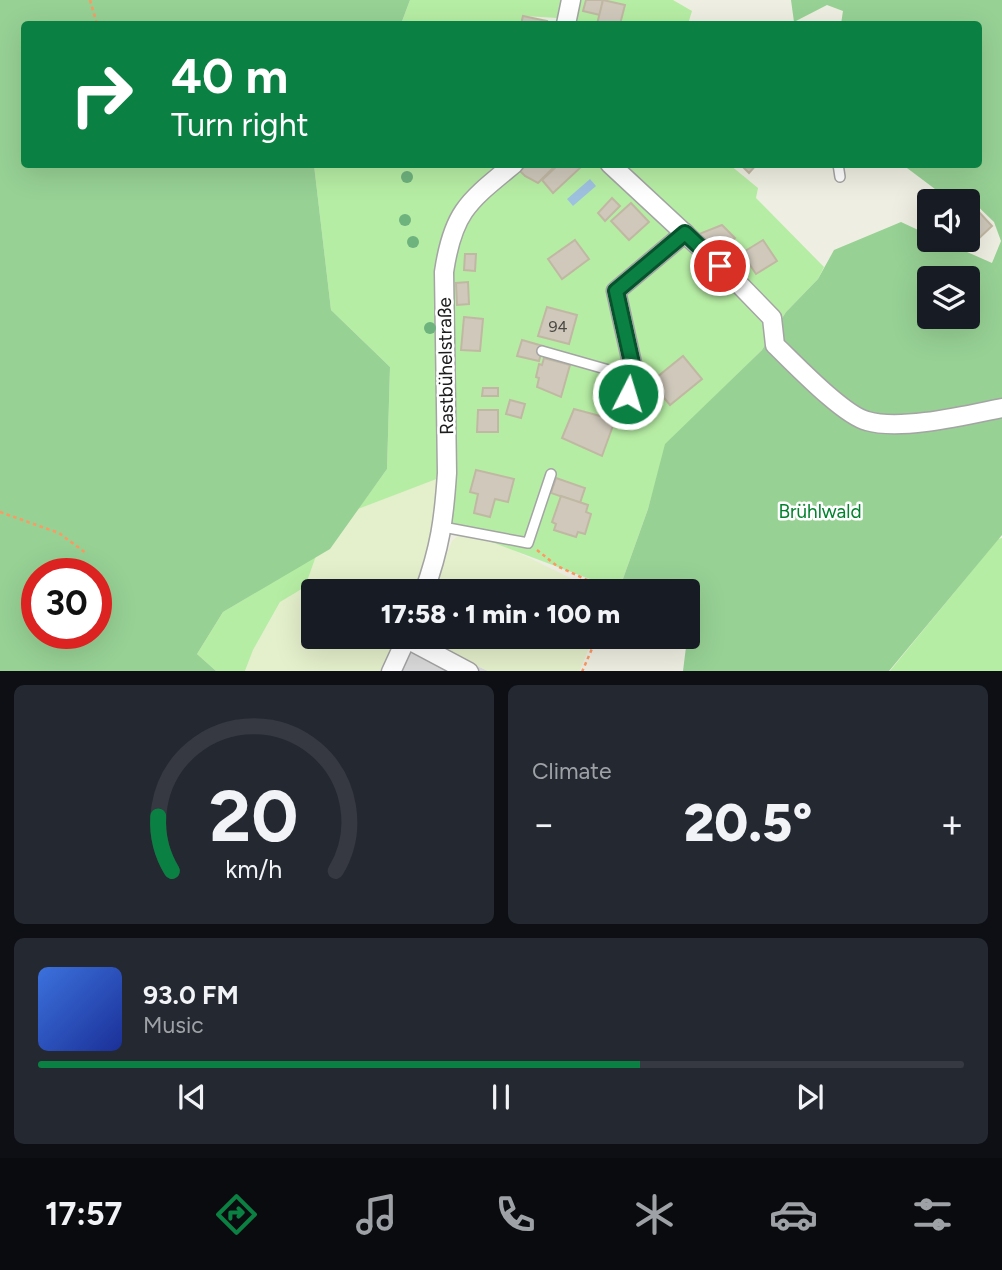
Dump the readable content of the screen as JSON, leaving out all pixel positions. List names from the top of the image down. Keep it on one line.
{"streets":{"street":["Rastbühelstraße"]},"parks":["Brühlwald"],"house_numbers":["94"],"page":{"turn":["40 m","Turn right"],"limit":"30","trip":"17:58 · 1 min · 100 m","tile":"Climate","heat":["−","20.5°","+"],"song":["93.0 FM","Music"],"tabs":"17:57","gauge":["20","km/h"]}}
